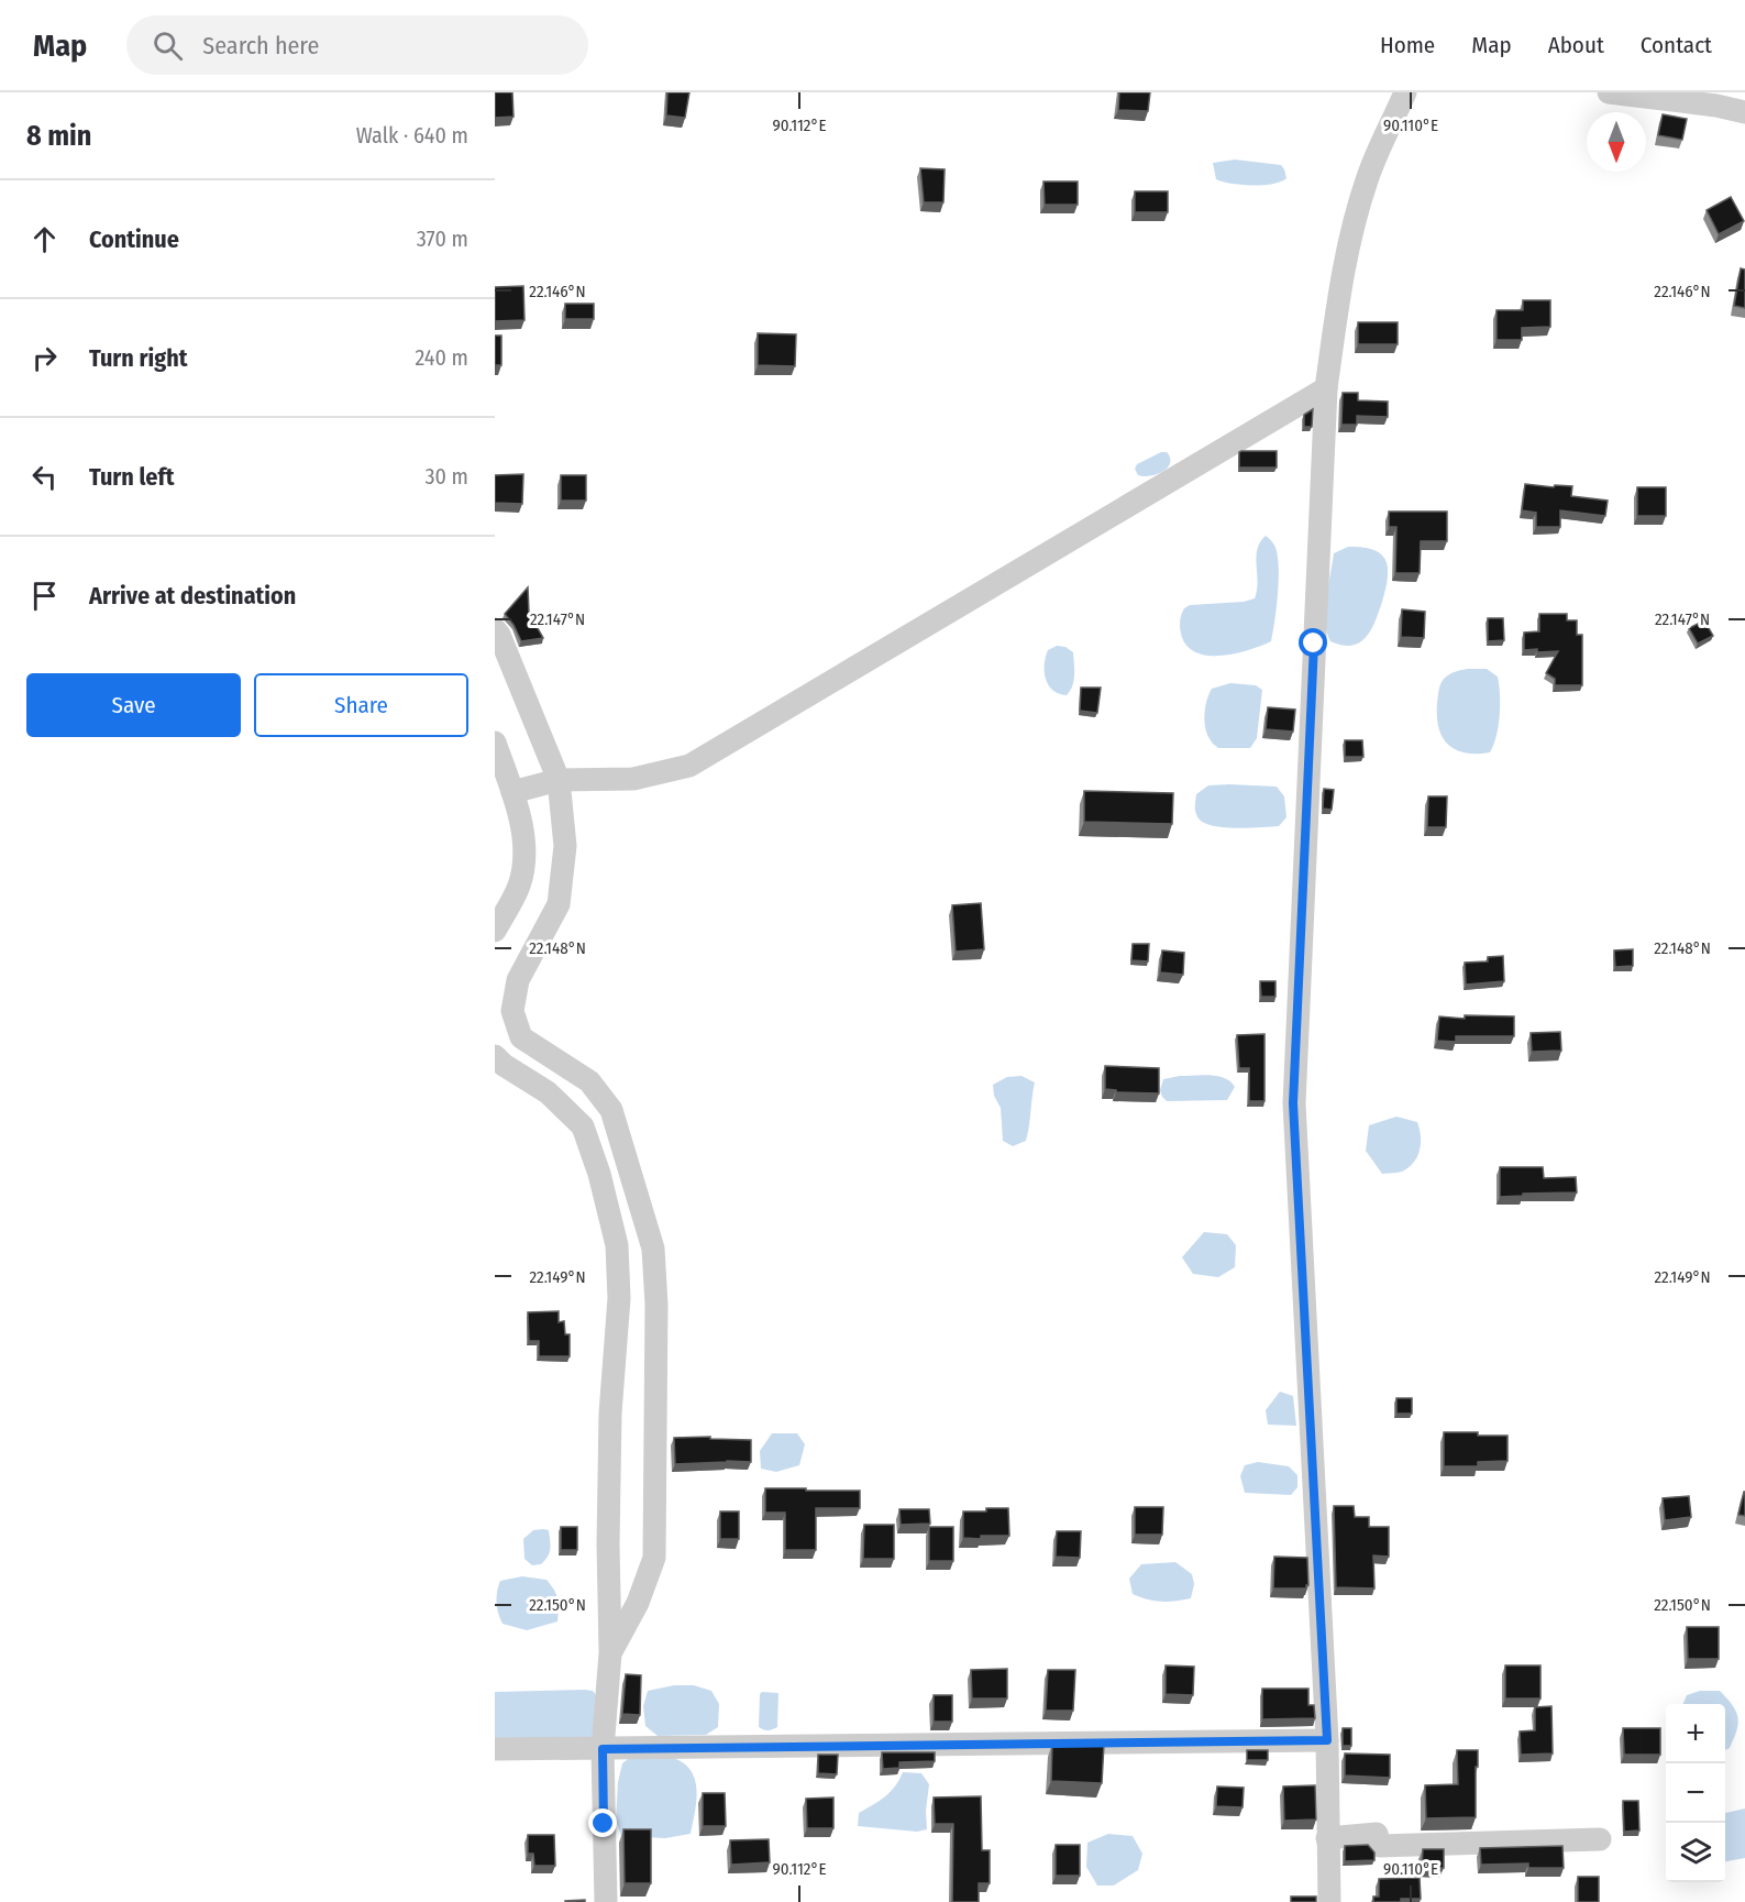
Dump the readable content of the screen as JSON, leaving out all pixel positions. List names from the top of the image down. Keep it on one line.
{"north":"bottom","page":{"header":"Map","search":"Search here","nav":["Home","Map","About","Contact"],"heading":["8 min","Walk · 640 m"],"list":[["Continue","370 m"],["Turn right","240 m"],["Turn left","30 m"],"Arrive at destination"],"buttons":["Save","Share"],"map_buttons":["+","−"]},"coordinates":["90.112°E","90.110°E","22.146°N","22.147°N","22.148°N","22.149°N","22.150°N"]}
